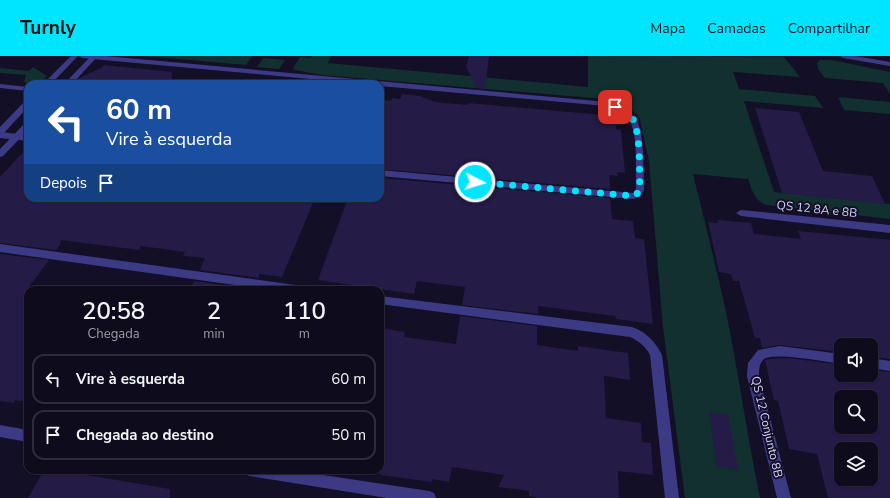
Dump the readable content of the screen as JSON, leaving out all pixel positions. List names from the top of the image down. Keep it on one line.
{"streets":{"street":["QS 12 8A e 8B","QS 12 Conjunto 8B"]},"page":{"header":"Turnly","nav":["Mapa","Camadas","Compartilhar"],"turn":["60 m","Vire à esquerda"],"then":"Depois","eta":["20:58","Chegada","2","min","110","m"],"list":[{"name":"Vire à esquerda","value":"60 m"},{"name":"Chegada ao destino","value":"50 m"}]}}
